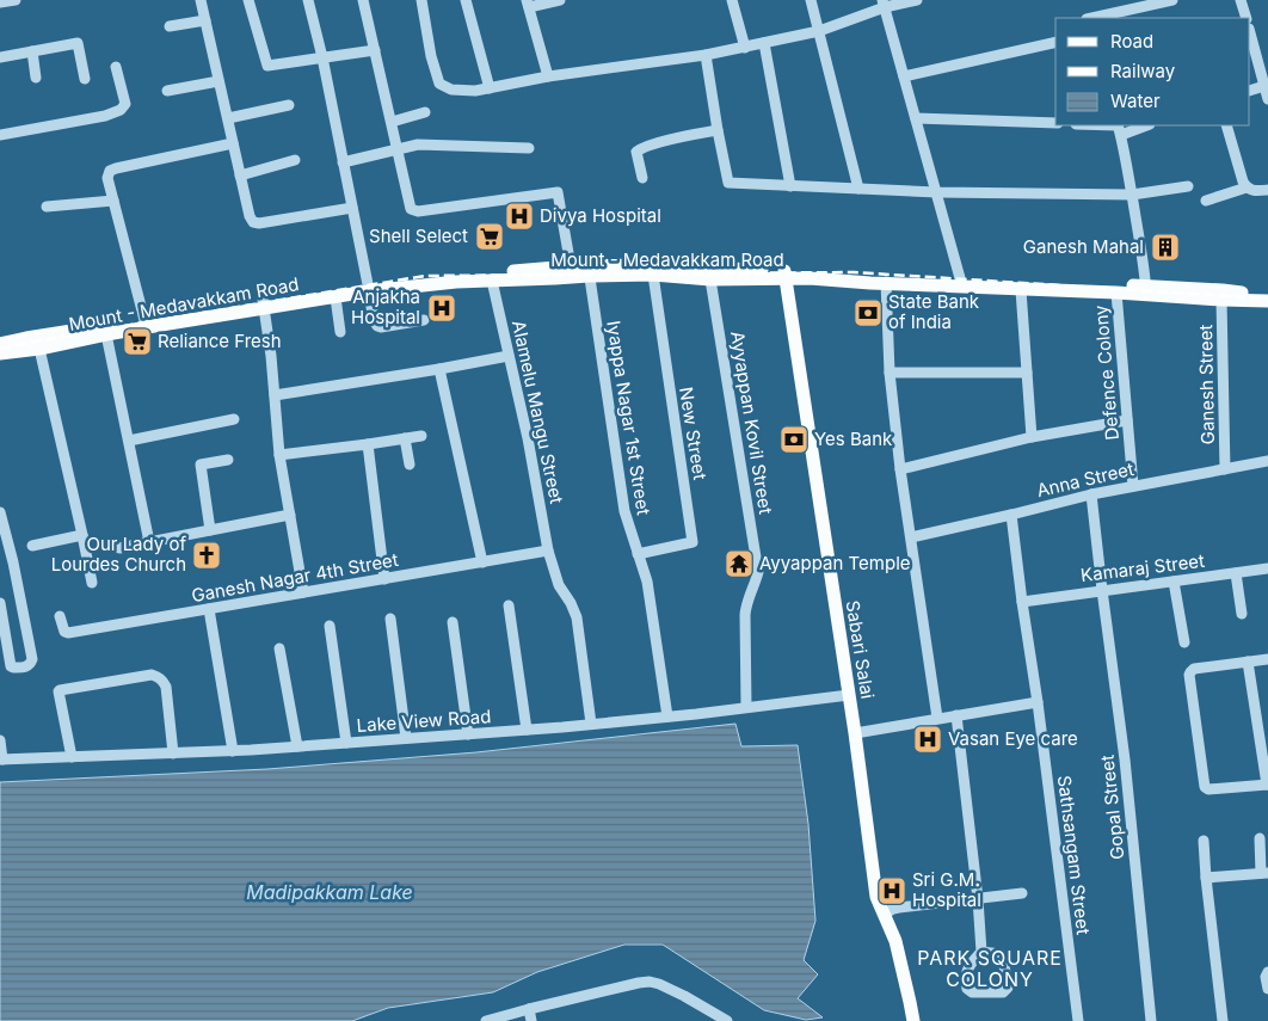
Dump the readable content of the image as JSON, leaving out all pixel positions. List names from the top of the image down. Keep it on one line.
{"streets":{"main road":["Mount - Medavakkam Road","Sabari Salai"],"street":["Defence Colony","Ganesh Street","Alamelu Mangu Street","Iyappa Nagar 1st Street","Ayyappan Kovil Street","New Street","Anna Street","Kamaraj Street","Ganesh Nagar 4th Street","Lake View Road","Gopal Street","Sathsangam Street"]},"crossings":[["Mount - Medavakkam Road","Defence Colony"],["Mount - Medavakkam Road","Ganesh Street"],["Mount - Medavakkam Road","Alamelu Mangu Street"],["Mount - Medavakkam Road","Iyappa Nagar 1st Street"],["Mount - Medavakkam Road","Ayyappan Kovil Street"],["Mount - Medavakkam Road","New Street"],["Mount - Medavakkam Road","Sabari Salai"],["Defence Colony","Anna Street"],["Ganesh Street","Anna Street"],["Alamelu Mangu Street","Ganesh Nagar 4th Street"],["Alamelu Mangu Street","Lake View Road"],["Iyappa Nagar 1st Street","New Street"],["Iyappa Nagar 1st Street","Lake View Road"],["Ayyappan Kovil Street","Lake View Road"],["Anna Street","Gopal Street"],["Anna Street","Sathsangam Street"],["Kamaraj Street","Gopal Street"],["Kamaraj Street","Sathsangam Street"],["Sabari Salai","Lake View Road"]],"districts":["PARK SQUARE COLONY"],"water":["Madipakkam Lake"],"places":{"hospital":["Divya Hospital","Anjakha Hospital","Vasan Eye care","Sri G.M. Hospital"],"supermarket":["Shell Select","Reliance Fresh"],"building":["Ganesh Mahal"],"bank":["State Bank of India","Yes Bank"],"church":["Our Lady of Lourdes Church"],"temple":["Ayyappan Temple"]},"legend":["Road","Railway","Water"]}
